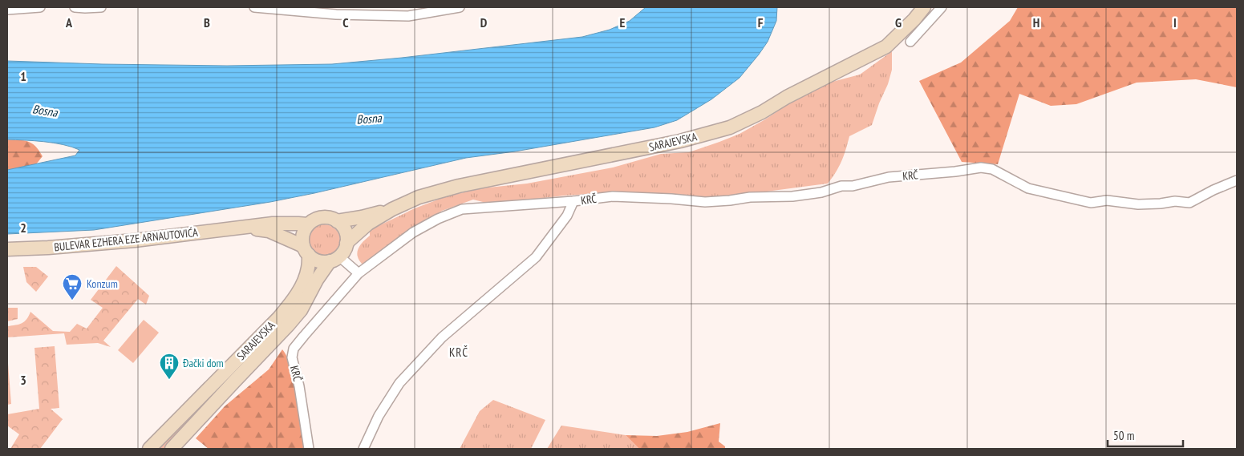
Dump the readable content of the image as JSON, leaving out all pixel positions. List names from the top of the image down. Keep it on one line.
{"streets":{"main road":["SARAJEVSKA","BULEVAR EZHERA EZE ARNAUTOVIĆA"],"street":["KRČ"]},"crossings":[["SARAJEVSKA","BULEVAR EZHERA EZE ARNAUTOVIĆA"]],"districts":["KRČ"],"water":["Bosna"],"places":{"supermarket":["Konzum"],"building":["Đački dom"]},"scale_bar":"50 m","grid":{"columns":["A","B","C","D","E","F","G","H","I"],"rows":["1","2","3"]}}
